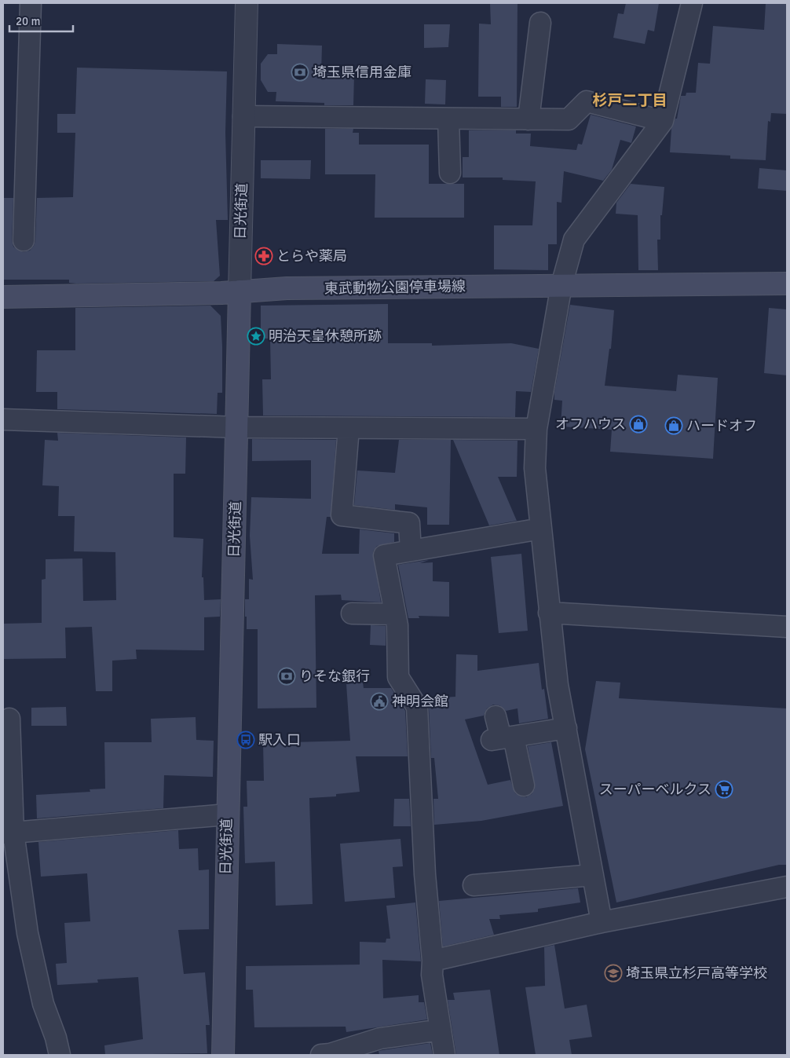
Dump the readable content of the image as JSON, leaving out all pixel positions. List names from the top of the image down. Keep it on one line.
{"streets":{"main road":["日光街道","東武動物公園停車場線"]},"crossings":[["日光街道","東武動物公園停車場線"]],"districts":["杉戸二丁目"],"places":{"bank":["埼玉県信用金庫","りそな銀行"],"pharmacy":["とらや薬局"],"place":["明治天皇休憩所跡"],"shop":["オフハウス","ハードオフ"],"public building":["神明会館"],"bus stop":["駅入口"],"supermarket":["スーパーベルクス"],"school or university":["埼玉県立杉戸高等学校"]},"scale_bar":"20 m"}
